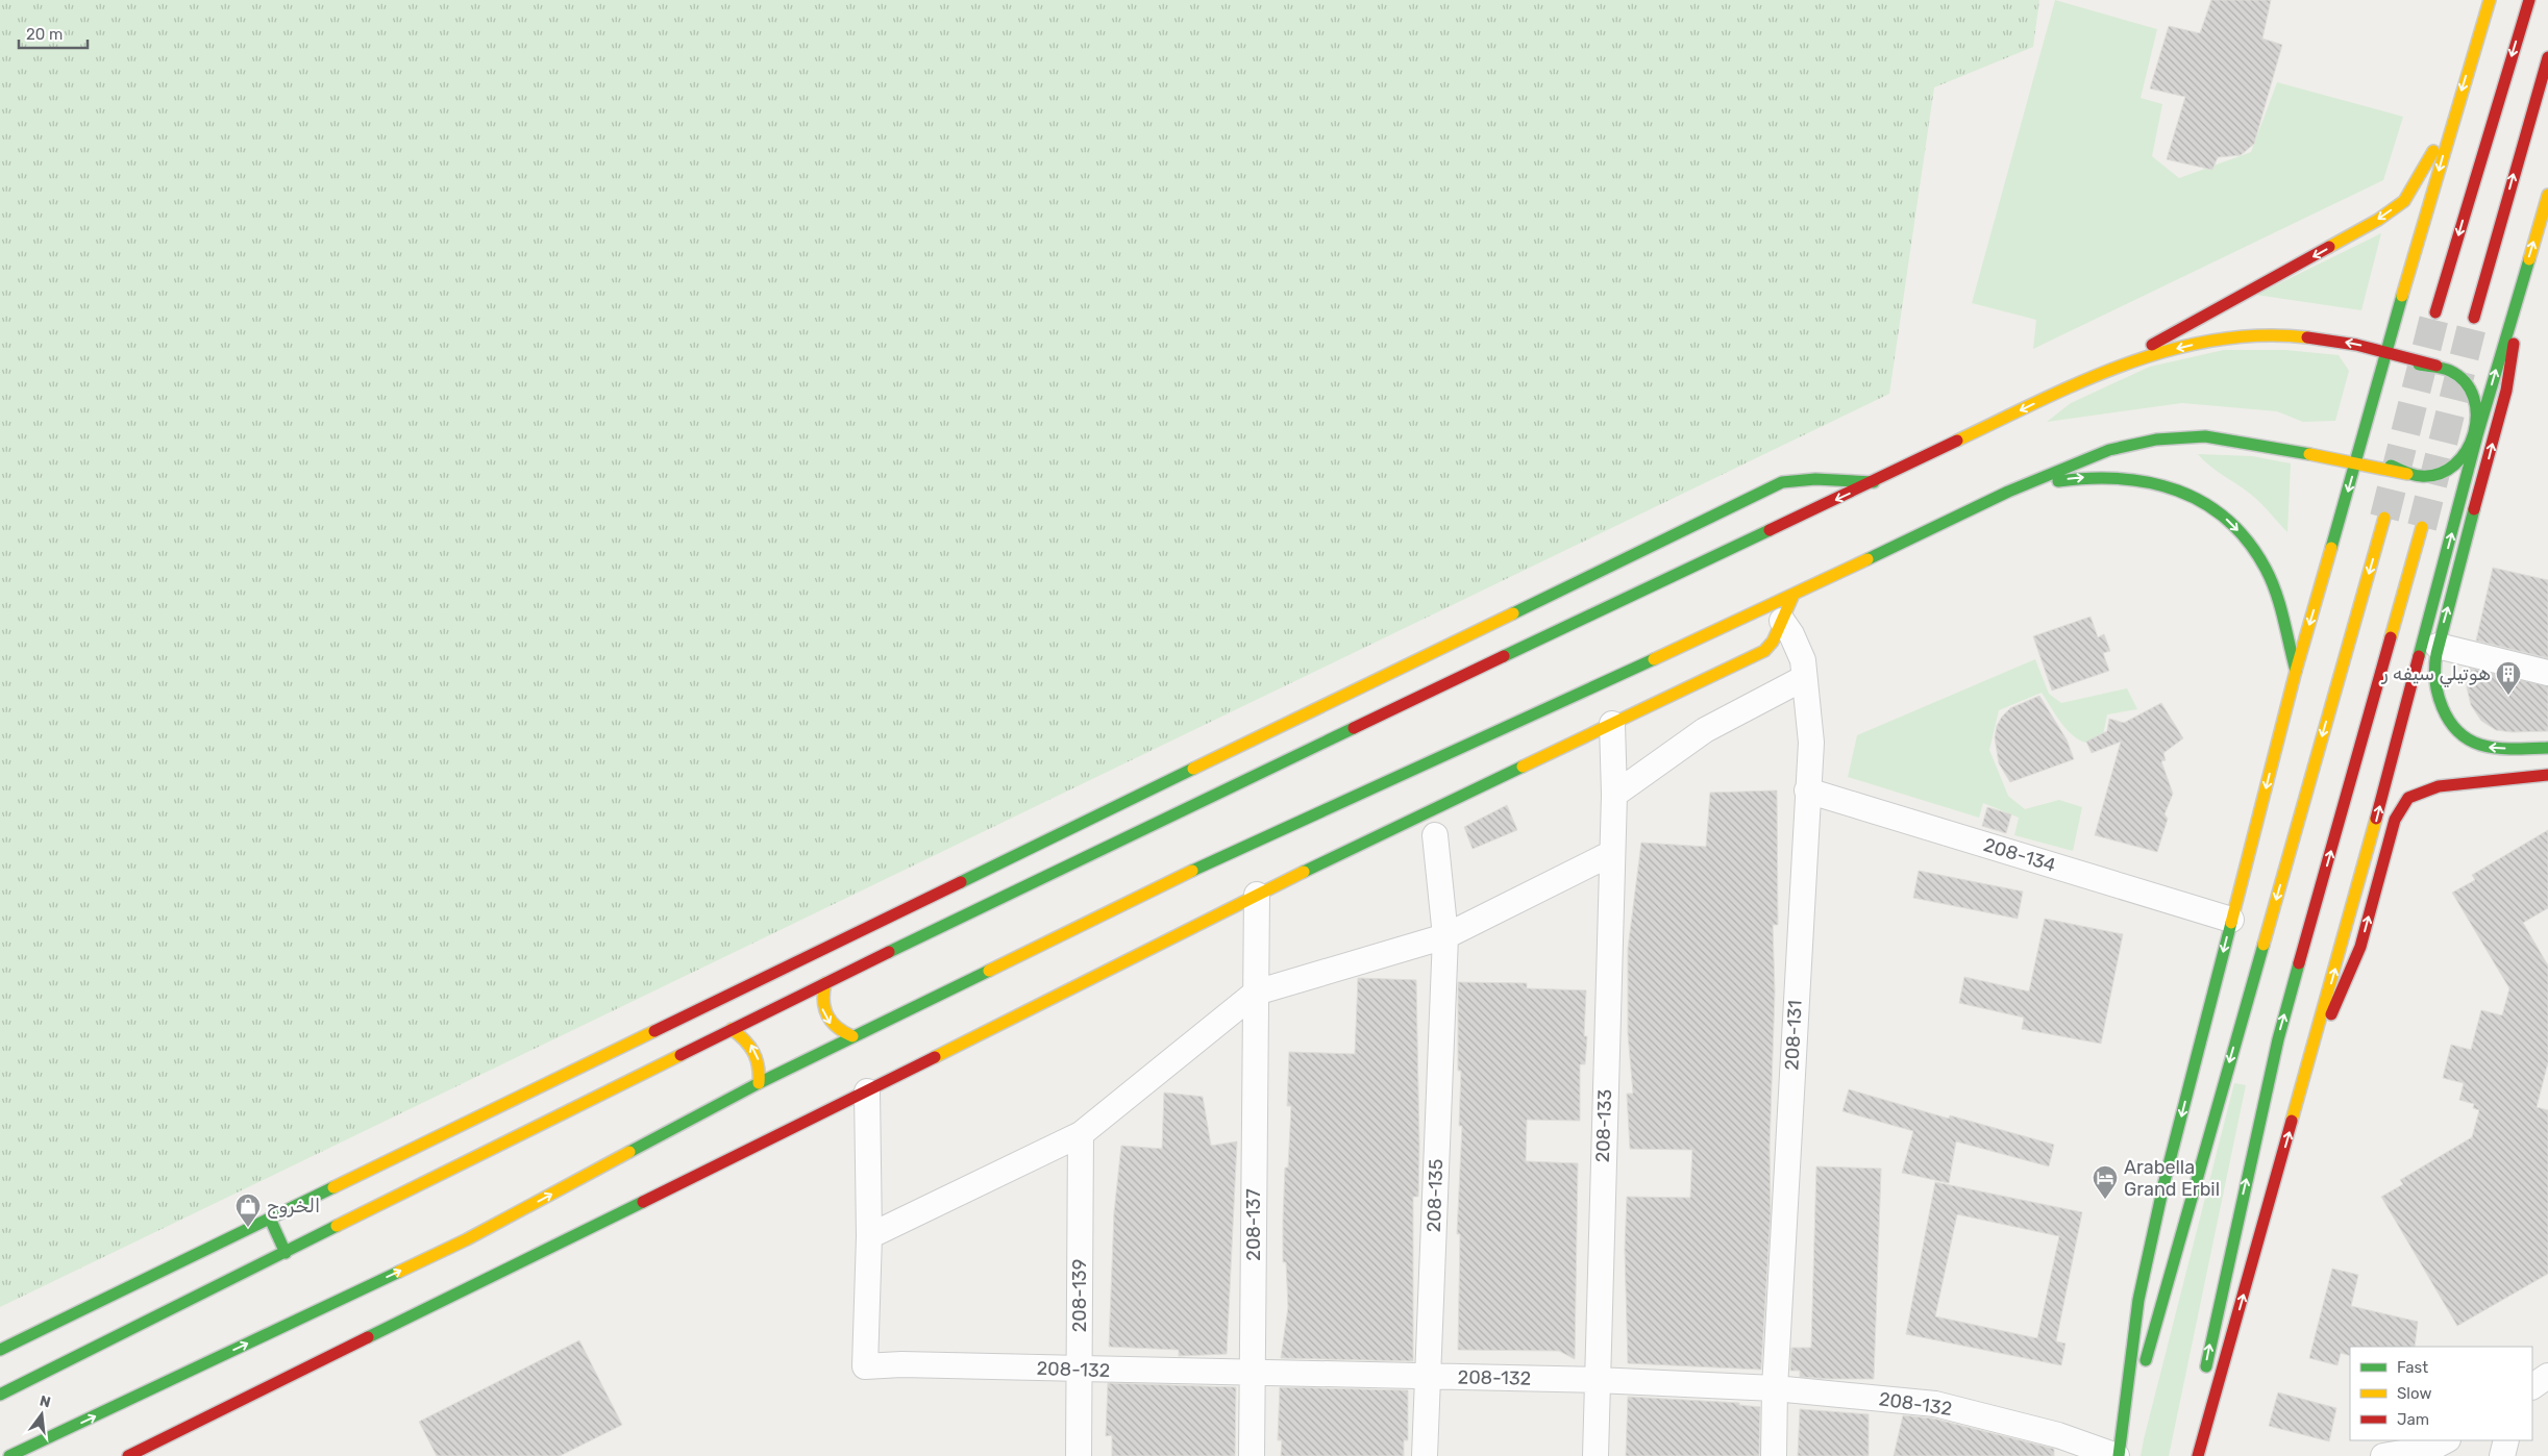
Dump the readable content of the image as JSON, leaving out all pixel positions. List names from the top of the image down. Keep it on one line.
{"streets":{"street":["208-134","208-131","208-133","208-135","208-137","208-139","208-132"]},"crossings":[["208-134","208-131"],["208-131","208-132"],["208-133","208-132"],["208-135","208-132"],["208-137","208-132"],["208-139","208-132"]],"places":{"building":["هوتيلي سيفه ر"],"hotel":["Arabella Grand Erbil"],"shop":["الخروج"]},"legend":["Fast","Slow","Jam"],"scale_bar":"20 m","north":"top"}
